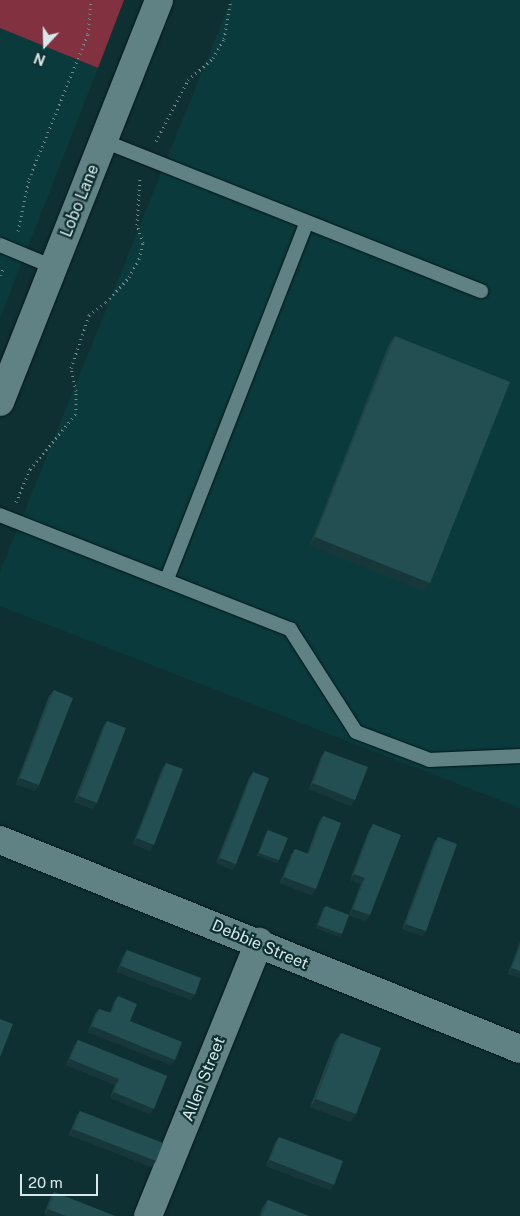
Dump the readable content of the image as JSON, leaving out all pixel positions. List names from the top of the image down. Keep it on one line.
{"streets":{"street":["Lobo Lane","Debbie Street","Allen Street"]},"crossings":[["Debbie Street","Allen Street"]],"scale_bar":"20 m","north":"bottom"}
